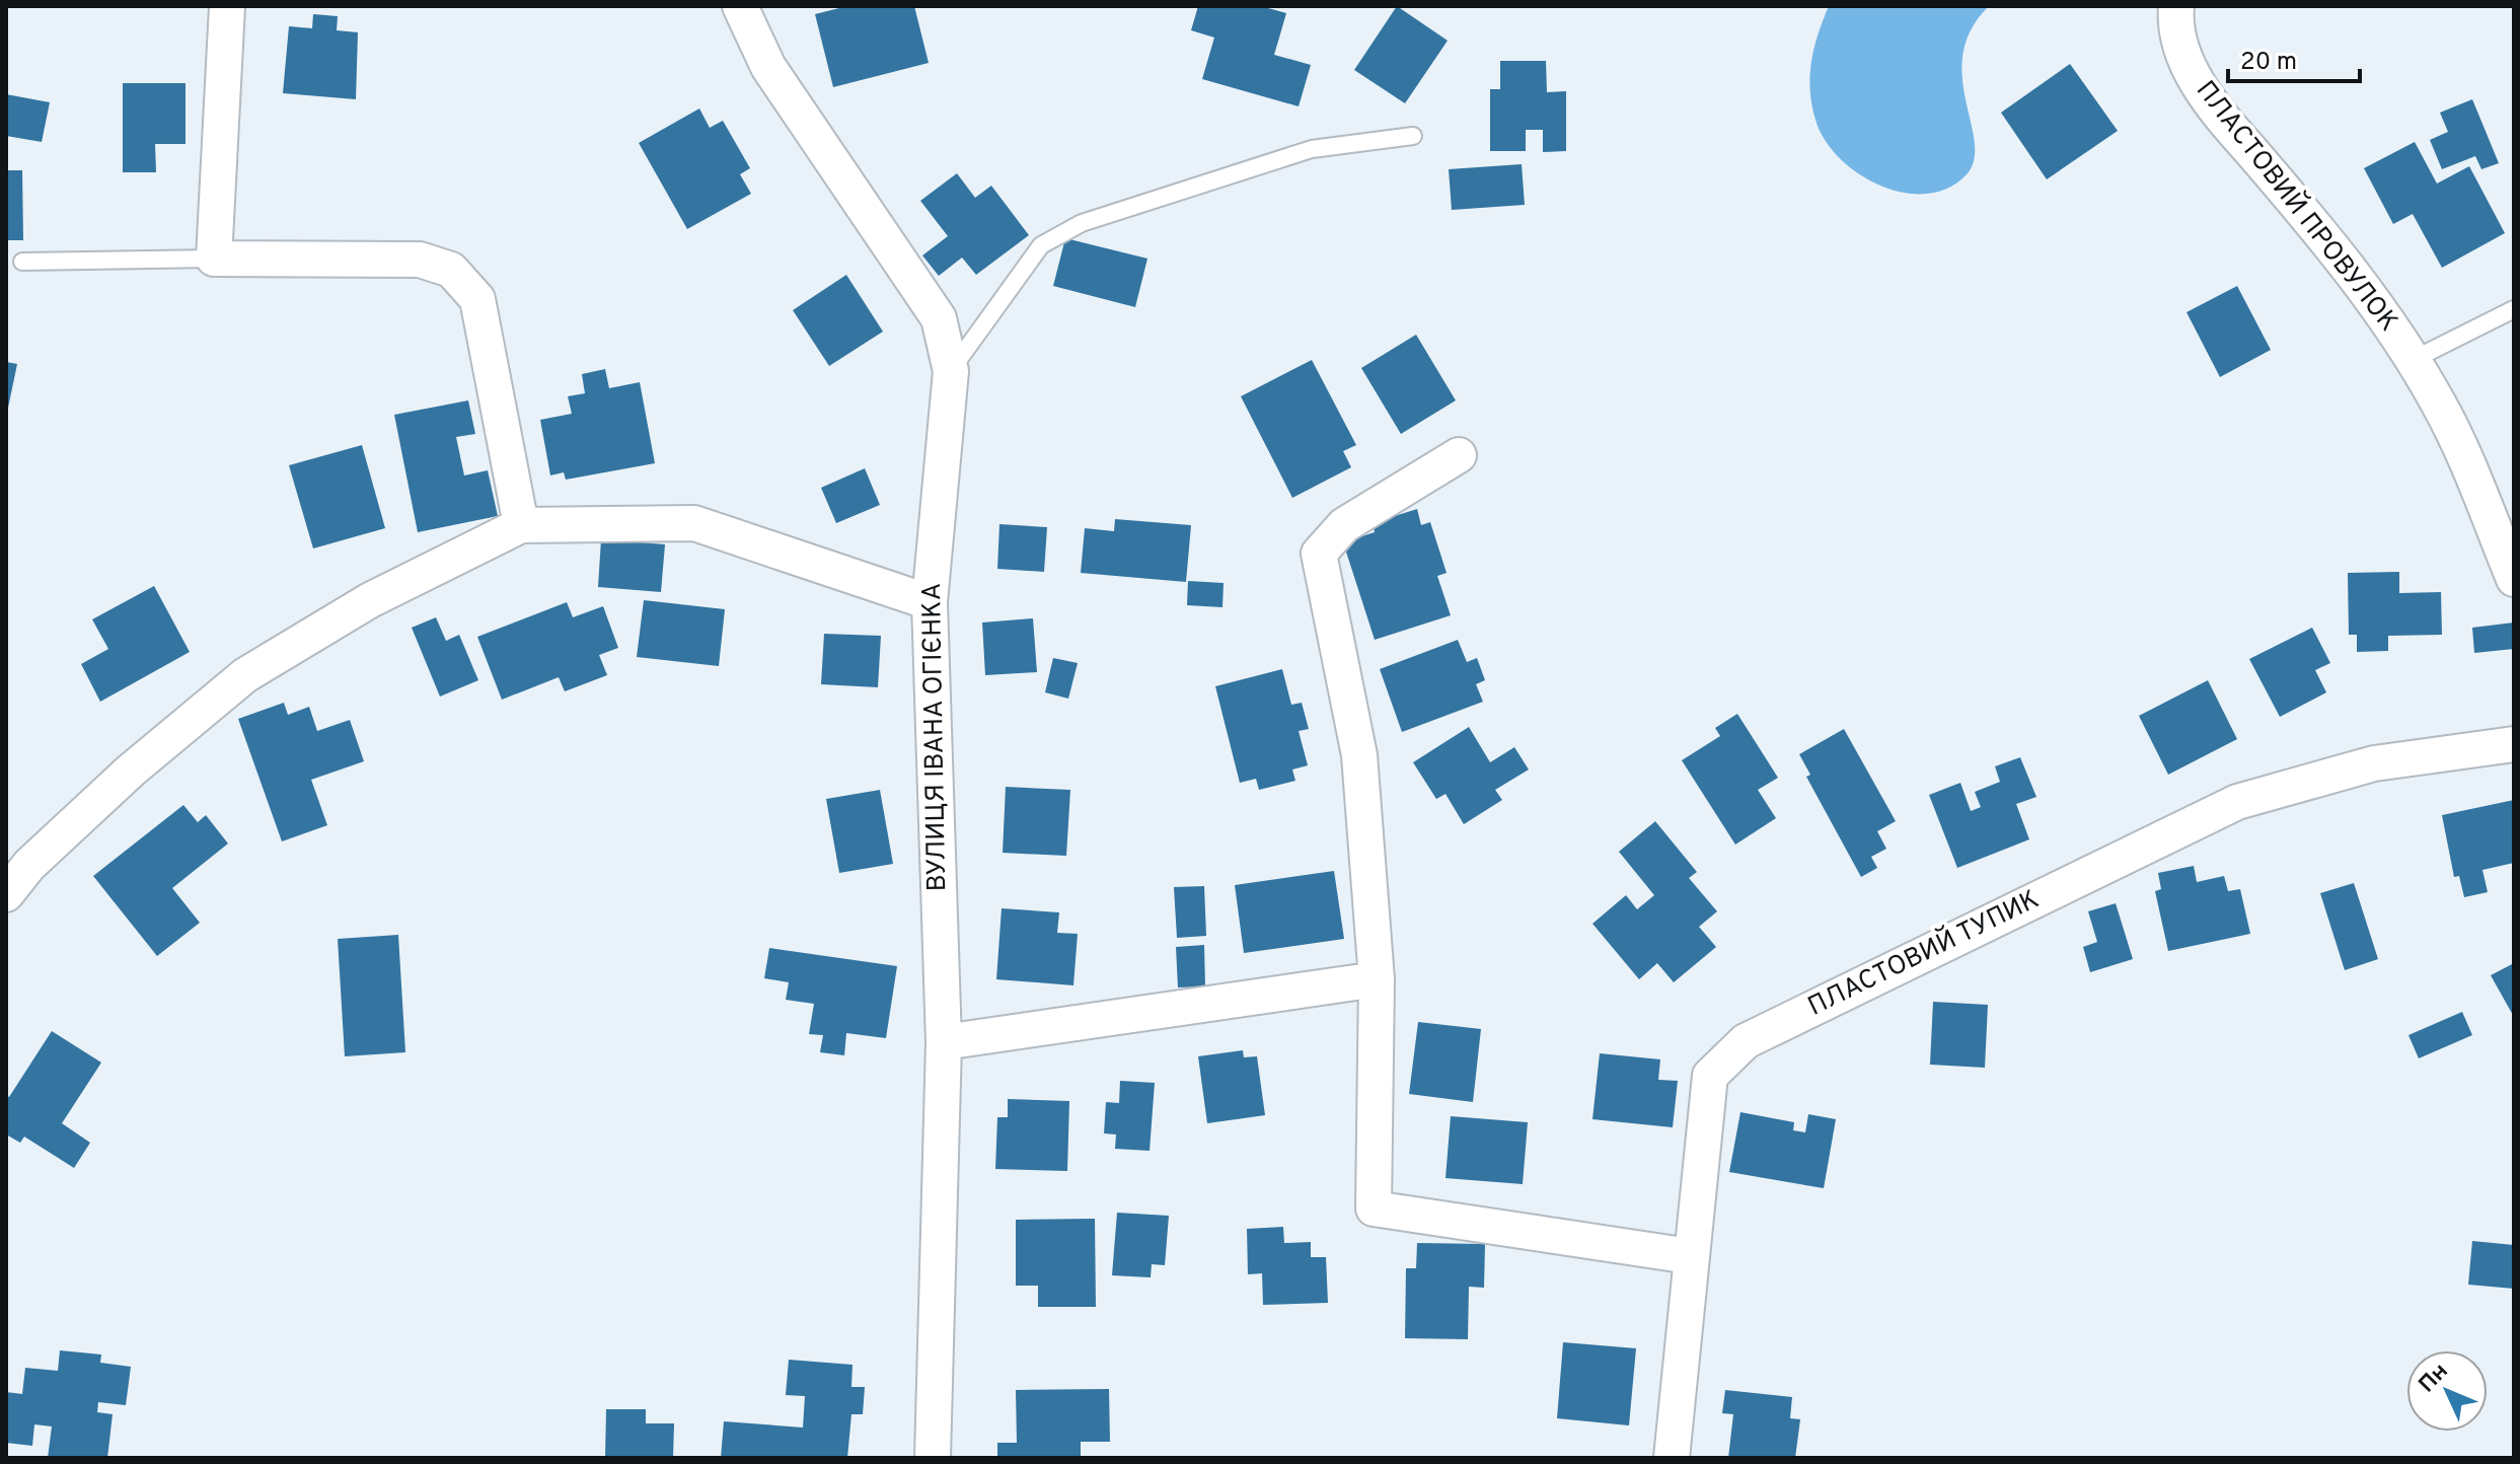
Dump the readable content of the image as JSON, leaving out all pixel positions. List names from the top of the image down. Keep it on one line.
{"streets":{"street":["ПЛАСТОВИЙ ПРОВУЛОК","ВУЛИЦЯ ІВАНА ОГІЄНКА","ПЛАСТОВИЙ ТУПИК"]},"scale_bar":"20 m","north":"top left"}
